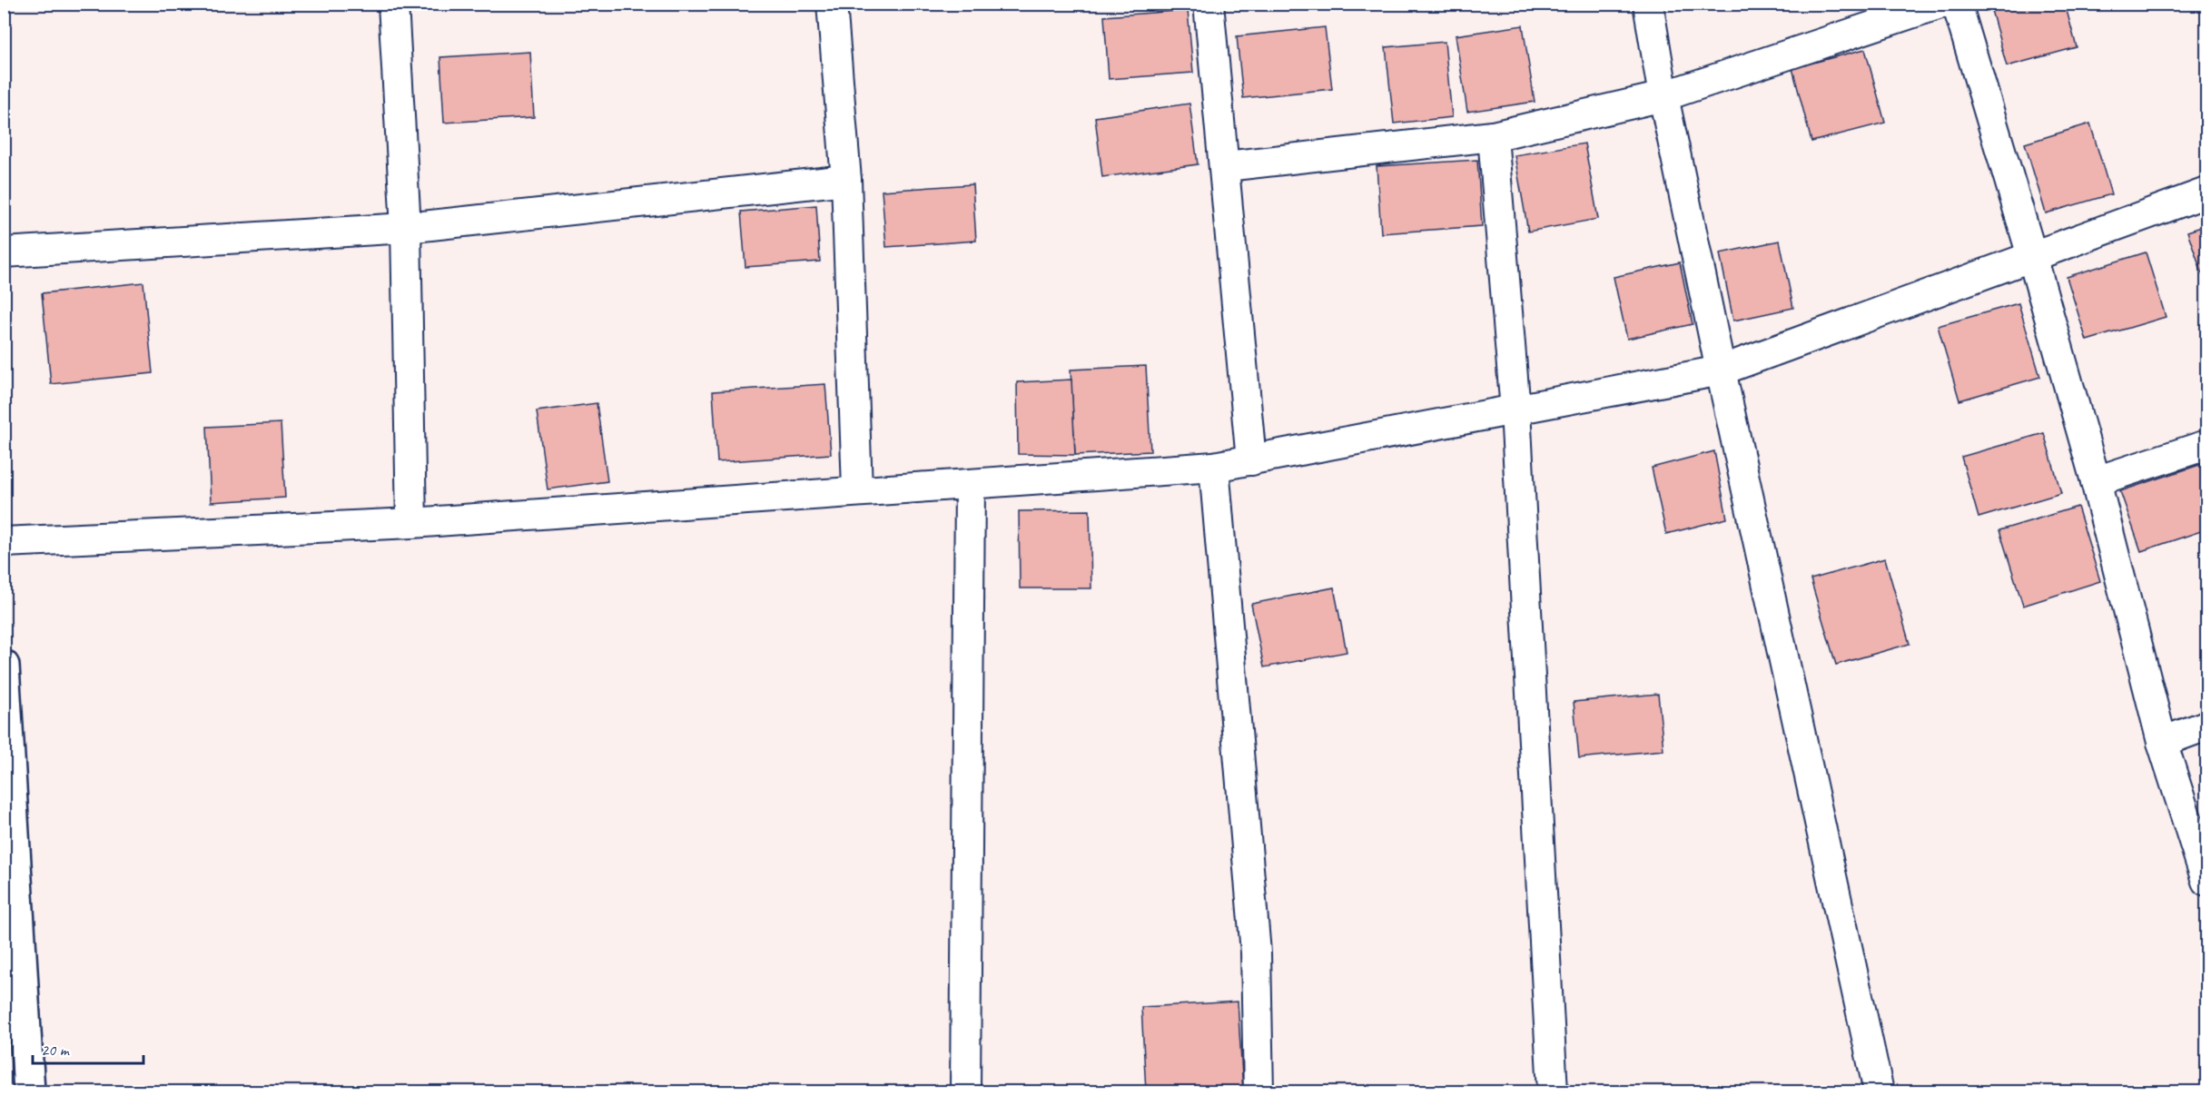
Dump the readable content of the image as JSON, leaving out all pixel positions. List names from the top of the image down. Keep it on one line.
{"scale_bar":"20 m"}
